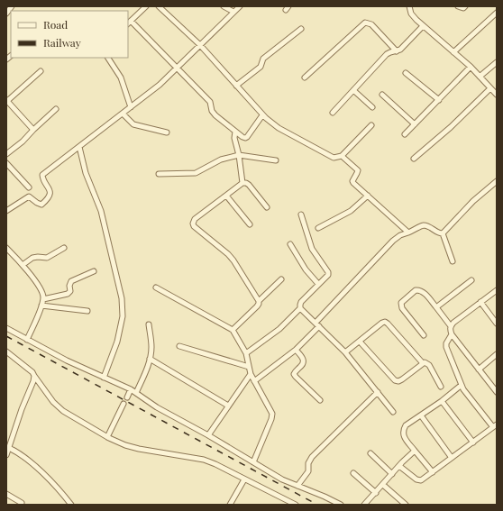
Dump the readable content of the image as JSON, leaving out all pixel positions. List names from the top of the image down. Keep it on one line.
{"legend":["Road","Railway"]}
